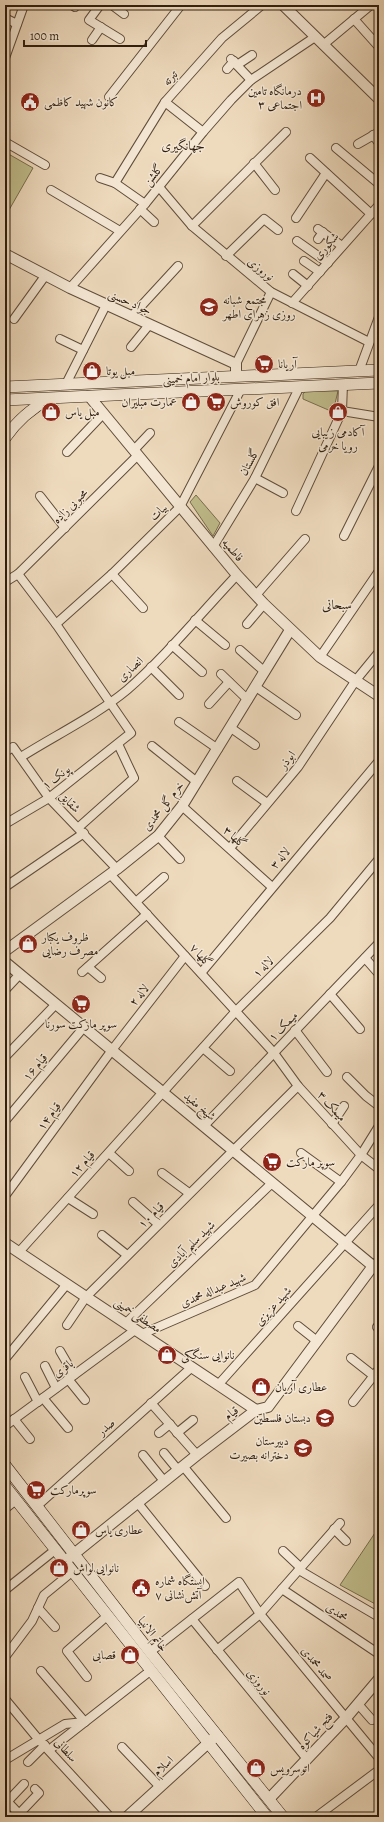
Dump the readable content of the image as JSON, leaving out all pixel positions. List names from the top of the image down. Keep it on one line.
{"streets":{"main road":["بلوار امام خمینی","خاتم الانبیا"],"street":["تبرته","گلشن","شکوری","نوروزی","جواد حسنی","گلستان","محبوبی زاده","بیات","فاطمیه","انصاری","ابوذر","پونک ۱","شقایق","خرم گل محمدی","گلها ۳","لاله ۳","گلها ۷","لاله ۱","لاله ۲","میمک ۱","قیام ۱۶","شیخ مفید","میمک ۳","قیام ۱۴","قیام ۱۲","قیام ۱۰","شهید سلیم آبادی","شهید عبداله محمدی","شهید عزیزی","مصطفی خمینی","باقری","قیام","صدر","محمدی","صمد محمدی","فتح شیاکوه","سلطانی","اسلام"]},"crossings":[["گلشن","نوروزی"],["گلشن","جواد حسنی"],["شکوری","نوروزی"],["نوروزی","صمد محمدی"],["نوروزی","فتح شیاکوه"],["بلوار امام خمینی","گلستان"],["بلوار امام خمینی","بیات"],["بلوار امام خمینی","فاطمیه"],["گلستان","فاطمیه"],["محبوبی زاده","فاطمیه"],["بیات","فاطمیه"],["فاطمیه","انصاری"],["فاطمیه","ابوذر"],["فاطمیه","خرم گل محمدی"],["انصاری","پونک ۱"],["انصاری","شقایق"],["ابوذر","گلها ۳"],["پونک ۱","شقایق"],["شقایق","خرم گل محمدی"],["شقایق","گلها ۷"],["خرم گل محمدی","گلها ۳"],["خرم گل محمدی","گلها ۷"],["گلها ۳","لاله ۳"],["لاله ۳","گلها ۷"],["گلها ۷","لاله ۱"],["گلها ۷","لاله ۲"],["گلها ۷","میمک ۱"],["گلها ۷","میمک ۳"],["لاله ۱","شیخ مفید"],["لاله ۱","قیام ۱۲"],["لاله ۲","شیخ مفید"],["لاله ۲","قیام ۱۴"],["میمک ۱","شیخ مفید"],["میمک ۱","میمک ۳"],["قیام ۱۶","شیخ مفید"],["شیخ مفید","قیام ۱۴"],["شیخ مفید","قیام ۱۲"],["شیخ مفید","قیام ۱۰"],["شیخ مفید","شهید سلیم آبادی"],["شیخ مفید","شهید عبداله محمدی"],["شیخ مفید","شهید عزیزی"],["شیخ مفید","قیام"],["میمک ۳","قیام ۱۰"],["میمک ۳","شهید عبداله محمدی"],["قیام ۱۲","مصطفی خمینی"],["قیام ۱۰","مصطفی خمینی"],["شهید سلیم آبادی","مصطفی خمینی"],["شهید عبداله محمدی","مصطفی خمینی"],["شهید عبداله محمدی","باقری"],["شهید عزیزی","مصطفی خمینی"],["مصطفی خمینی","باقری"],["مصطفی خمینی","قیام"],["مصطفی خمینی","صدر"],["قیام","خاتم الانبیا"],["صدر","خاتم الانبیا"],["خاتم الانبیا","فتح شیاکوه"],["خاتم الانبیا","اسلام"],["صمد محمدی","فتح شیاکوه"]],"districts":["جهانگیری","سبحانی"],"places":{"hospital":["درمانگاه تامین اجتماعی ۳"],"public building":["کانون شهید کاظمی","ایستگاه شماره ۷ آتش‌نشانی"],"school or university":["مجتمع شبانه روزی زهرای اطهر","دبستان فلسطین","دبیرستان دخترانه بصیرت"],"supermarket":["آريانا","افق کوروش","سوپر مارکت سورنا","سوپر مارکت","سوپرمارکت"],"shop":["مبل یوتا","عمارت مبلیران","مبل یاس","آکادمی زیبایی رویا خرمی","ظروف یکبار مصرف رضایی","نانوایی سنگکی","عطاری آریان","عطاری یاس","نانوایی لواش","قصابی","اتوسرویس"]},"scale_bar":"100 m"}
